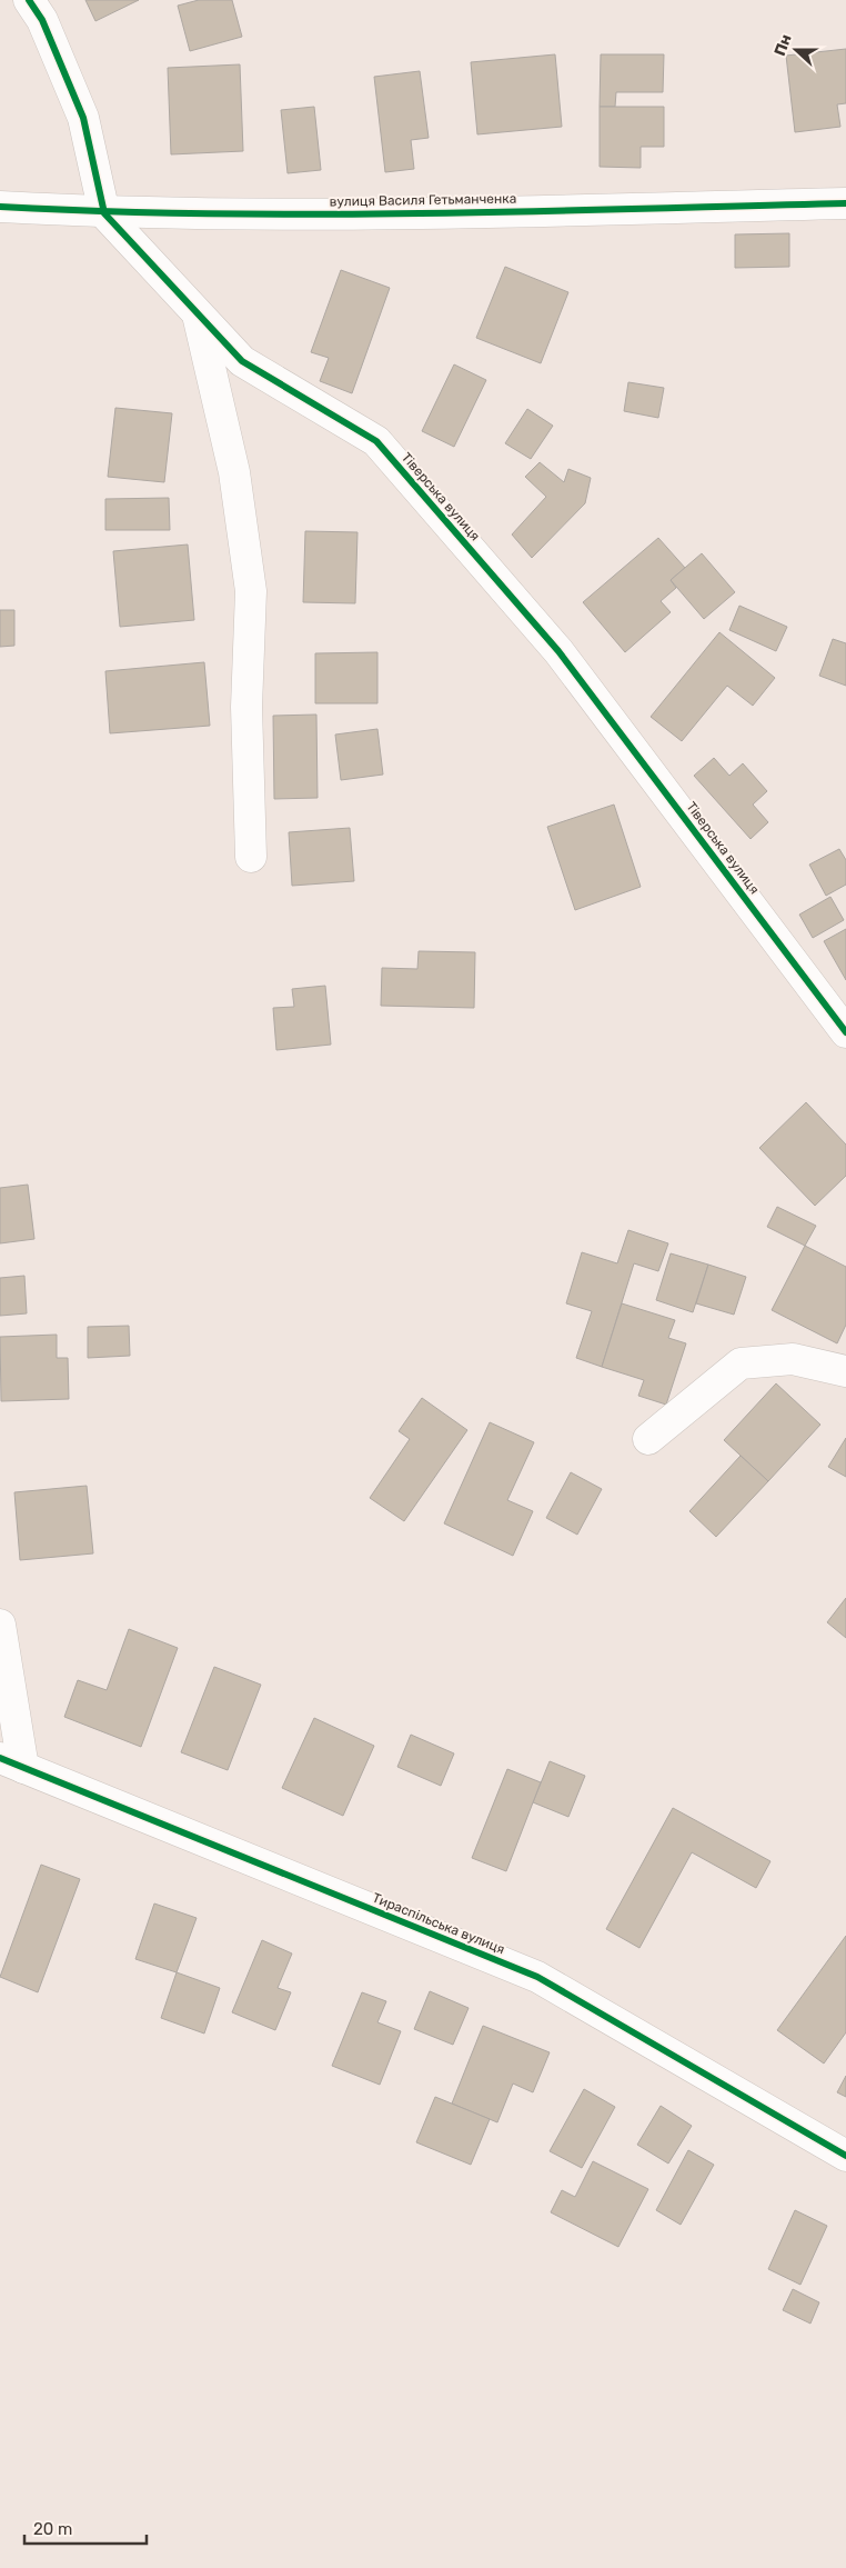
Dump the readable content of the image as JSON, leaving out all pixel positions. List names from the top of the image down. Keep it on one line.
{"streets":{"street":["вулиця Василя Гетьманченка","Тіверська вулиця","Тираспільська вулиця"]},"crossings":[["вулиця Василя Гетьманченка","Тіверська вулиця"]],"scale_bar":"20 m","north":"left"}
